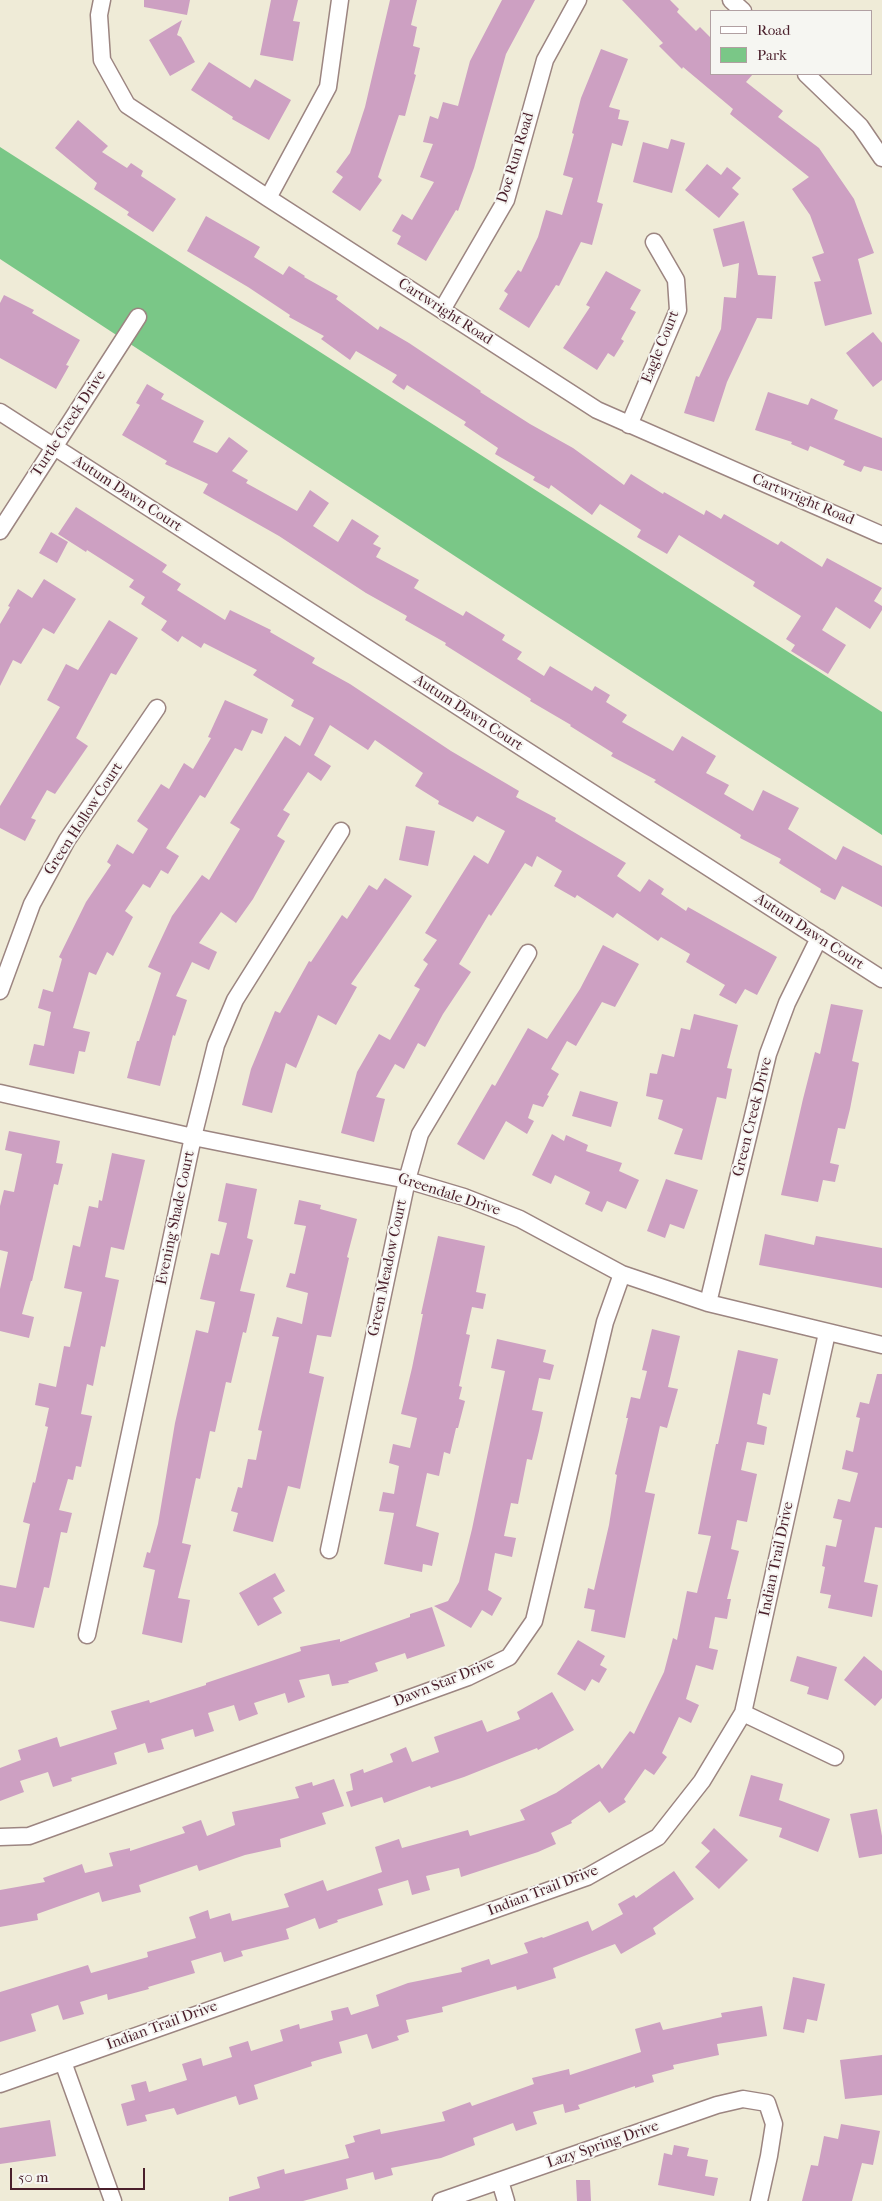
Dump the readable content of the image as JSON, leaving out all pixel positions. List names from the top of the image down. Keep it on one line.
{"streets":{"street":["Doe Run Road","Cartwright Road","Eagle Court","Turtle Creek Drive","Autum Dawn Court","Green Hollow Court","Green Creek Drive","Greendale Drive","Evening Shade Court","Green Meadow Court","Indian Trail Drive","Dawn Star Drive","Lazy Spring Drive"]},"crossings":[["Doe Run Road","Cartwright Road"],["Cartwright Road","Eagle Court"],["Turtle Creek Drive","Autum Dawn Court"],["Autum Dawn Court","Green Creek Drive"],["Green Creek Drive","Greendale Drive"],["Greendale Drive","Evening Shade Court"],["Greendale Drive","Green Meadow Court"],["Greendale Drive","Indian Trail Drive"],["Greendale Drive","Dawn Star Drive"]],"legend":["Road","Park"],"scale_bar":"50 m"}
